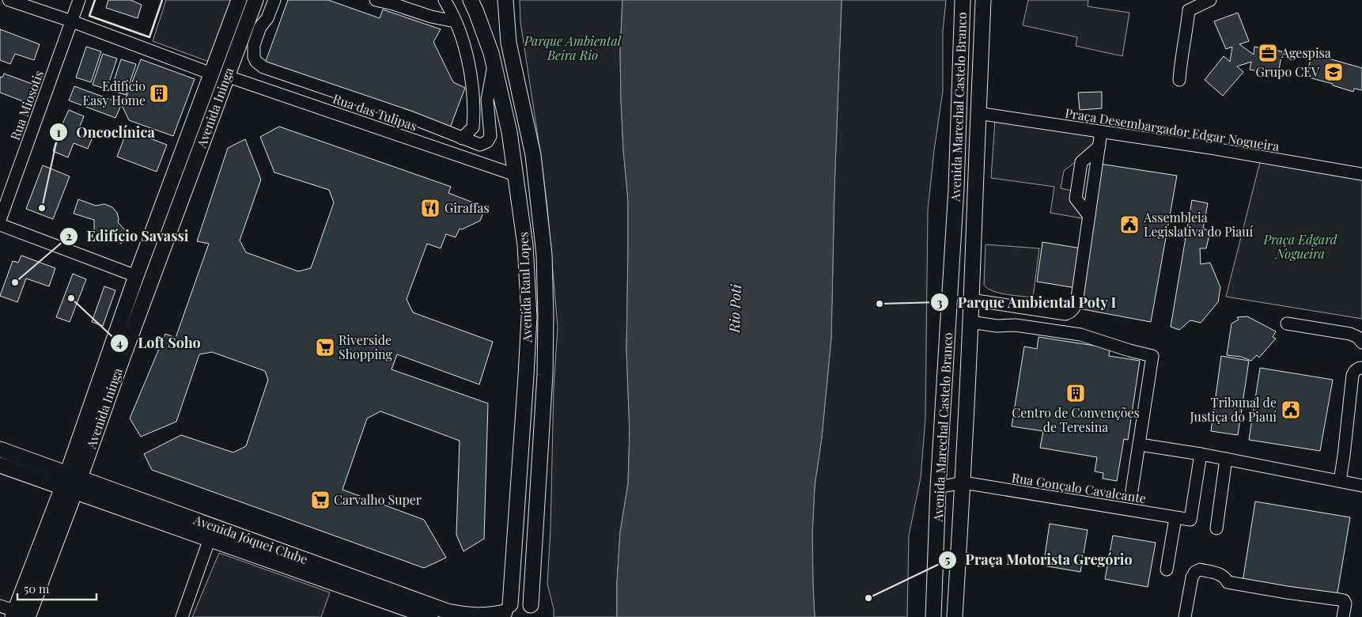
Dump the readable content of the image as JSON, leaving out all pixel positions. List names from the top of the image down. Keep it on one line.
{"streets":{"main road":["Avenida Marechal Castelo Branco","Avenida Ininga","Avenida Raul Lopes","Avenida Jóquei Clube"],"street":["Rua Miosotis","Rua das Tulipas","Praça Desembargador Edgar Nogueira","Rua Gonçalo Cavalcante"]},"crossings":[["Avenida Marechal Castelo Branco","Praça Desembargador Edgar Nogueira"],["Avenida Marechal Castelo Branco","Rua Gonçalo Cavalcante"],["Avenida Ininga","Rua das Tulipas"],["Avenida Ininga","Avenida Jóquei Clube"],["Rua das Tulipas","Avenida Raul Lopes"],["Avenida Raul Lopes","Avenida Jóquei Clube"]],"water":["Rio Poti"],"parks":["Parque Ambiental Beira Rio","Praça Edgard Nogueira"],"places":{"office":["Agespisa"],"school or university":["Grupo CEV"],"building":["Edifício Easy Home","Centro de Convenções de Teresina"],"other":["Oncoclínica","Edifício Savassi","Loft Soho","Parque Ambiental Poty I","Praça Motorista Gregório"],"restaurant":["Giraffas"],"public building":["Assembleia Legislativa do Piauí","Tribunal de Justiça do Piauí"],"supermarket":["Riverside Shopping","Carvalho Super"]},"scale_bar":"50 m"}
